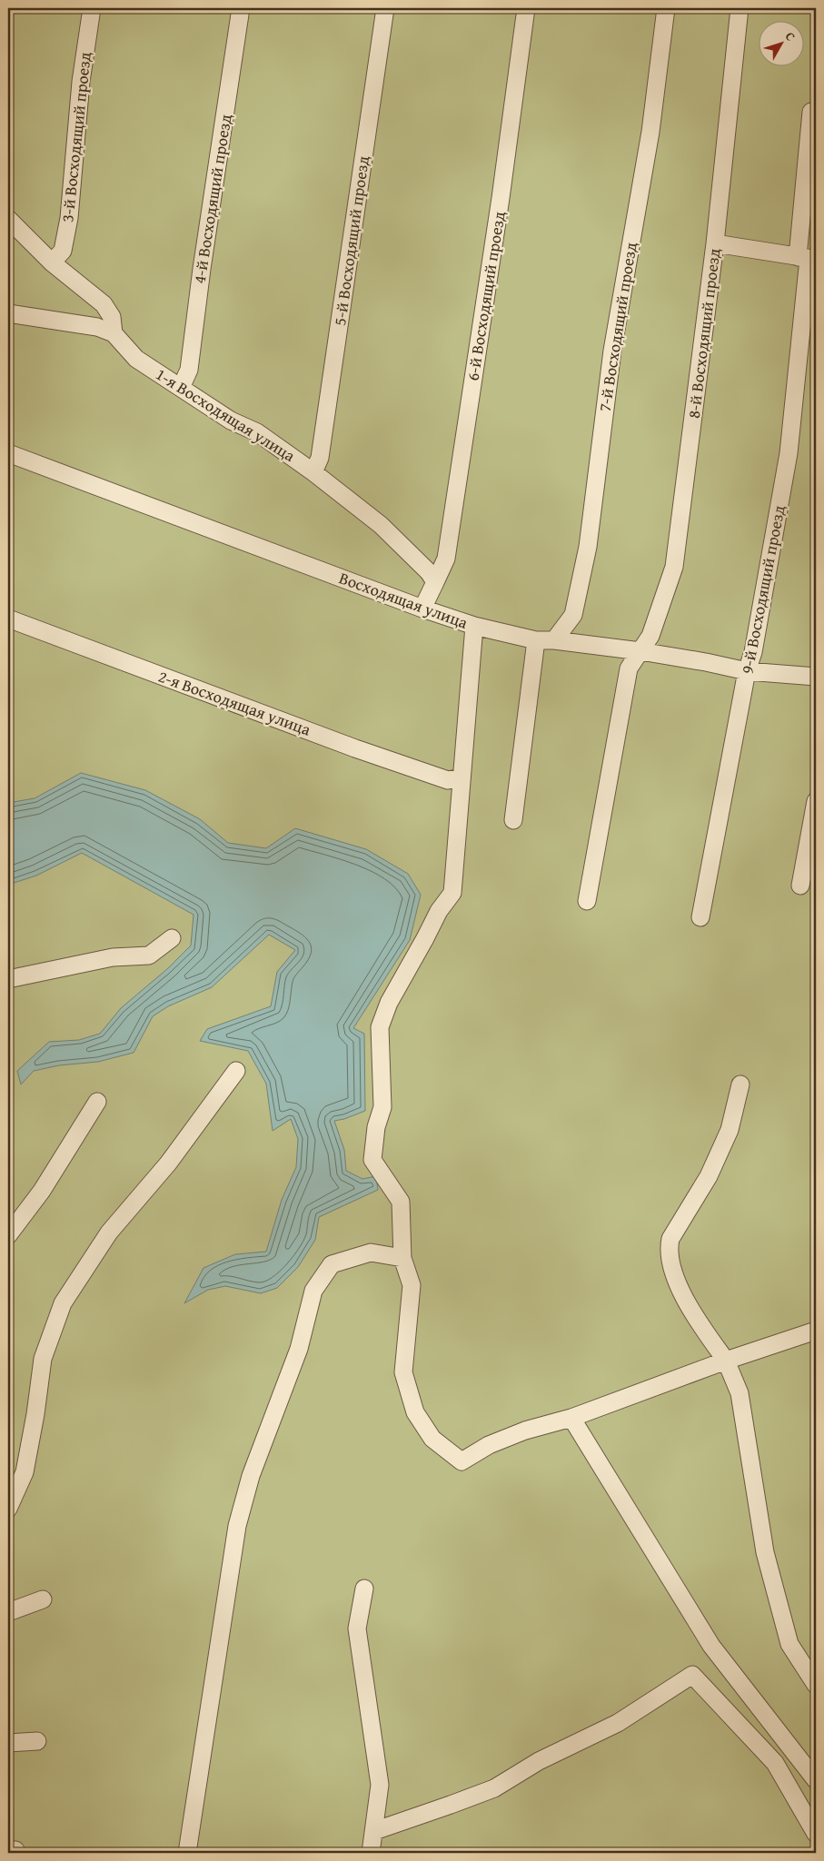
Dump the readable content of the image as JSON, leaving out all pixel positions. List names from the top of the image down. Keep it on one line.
{"streets":{"street":["3-й Восходящий проезд","4-й Восходящий проезд","5-й Восходящий проезд","6-й Восходящий проезд","7-й Восходящий проезд","8-й Восходящий проезд","1-я Восходящая улица","9-й Восходящий проезд","Восходящая улица","2-я Восходящая улица"]},"crossings":[["3-й Восходящий проезд","1-я Восходящая улица"],["4-й Восходящий проезд","1-я Восходящая улица"],["5-й Восходящий проезд","1-я Восходящая улица"],["6-й Восходящий проезд","1-я Восходящая улица"],["7-й Восходящий проезд","Восходящая улица"],["8-й Восходящий проезд","Восходящая улица"],["9-й Восходящий проезд","Восходящая улица"]],"north":"top right"}
